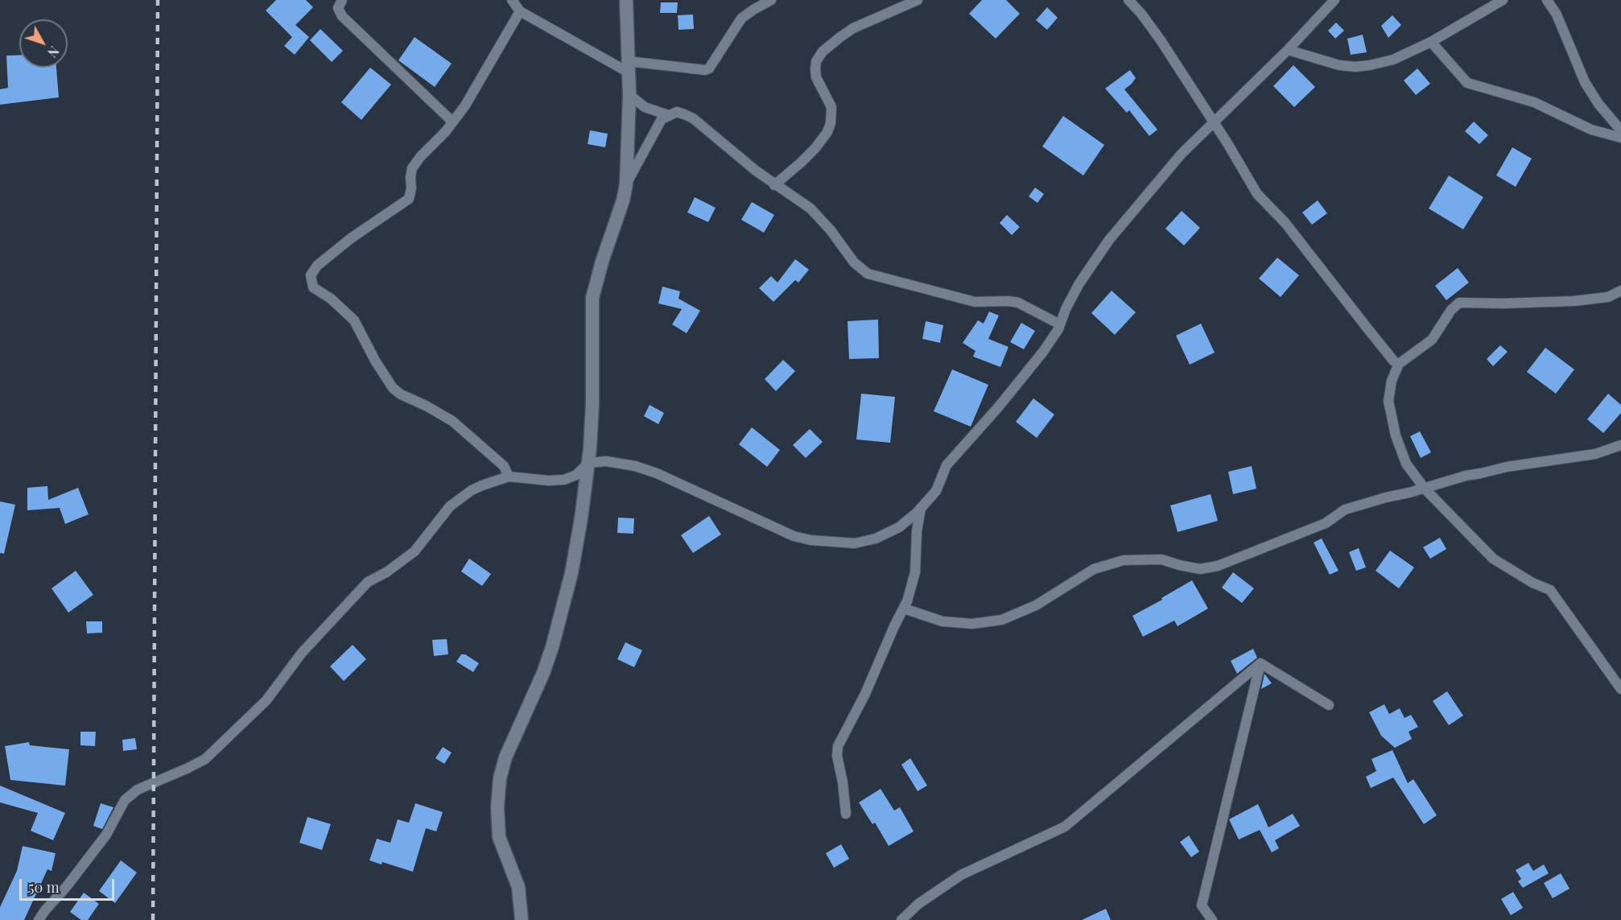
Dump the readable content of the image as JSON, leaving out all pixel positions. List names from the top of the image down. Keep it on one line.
{"scale_bar":"50 m","north":"bottom right"}
